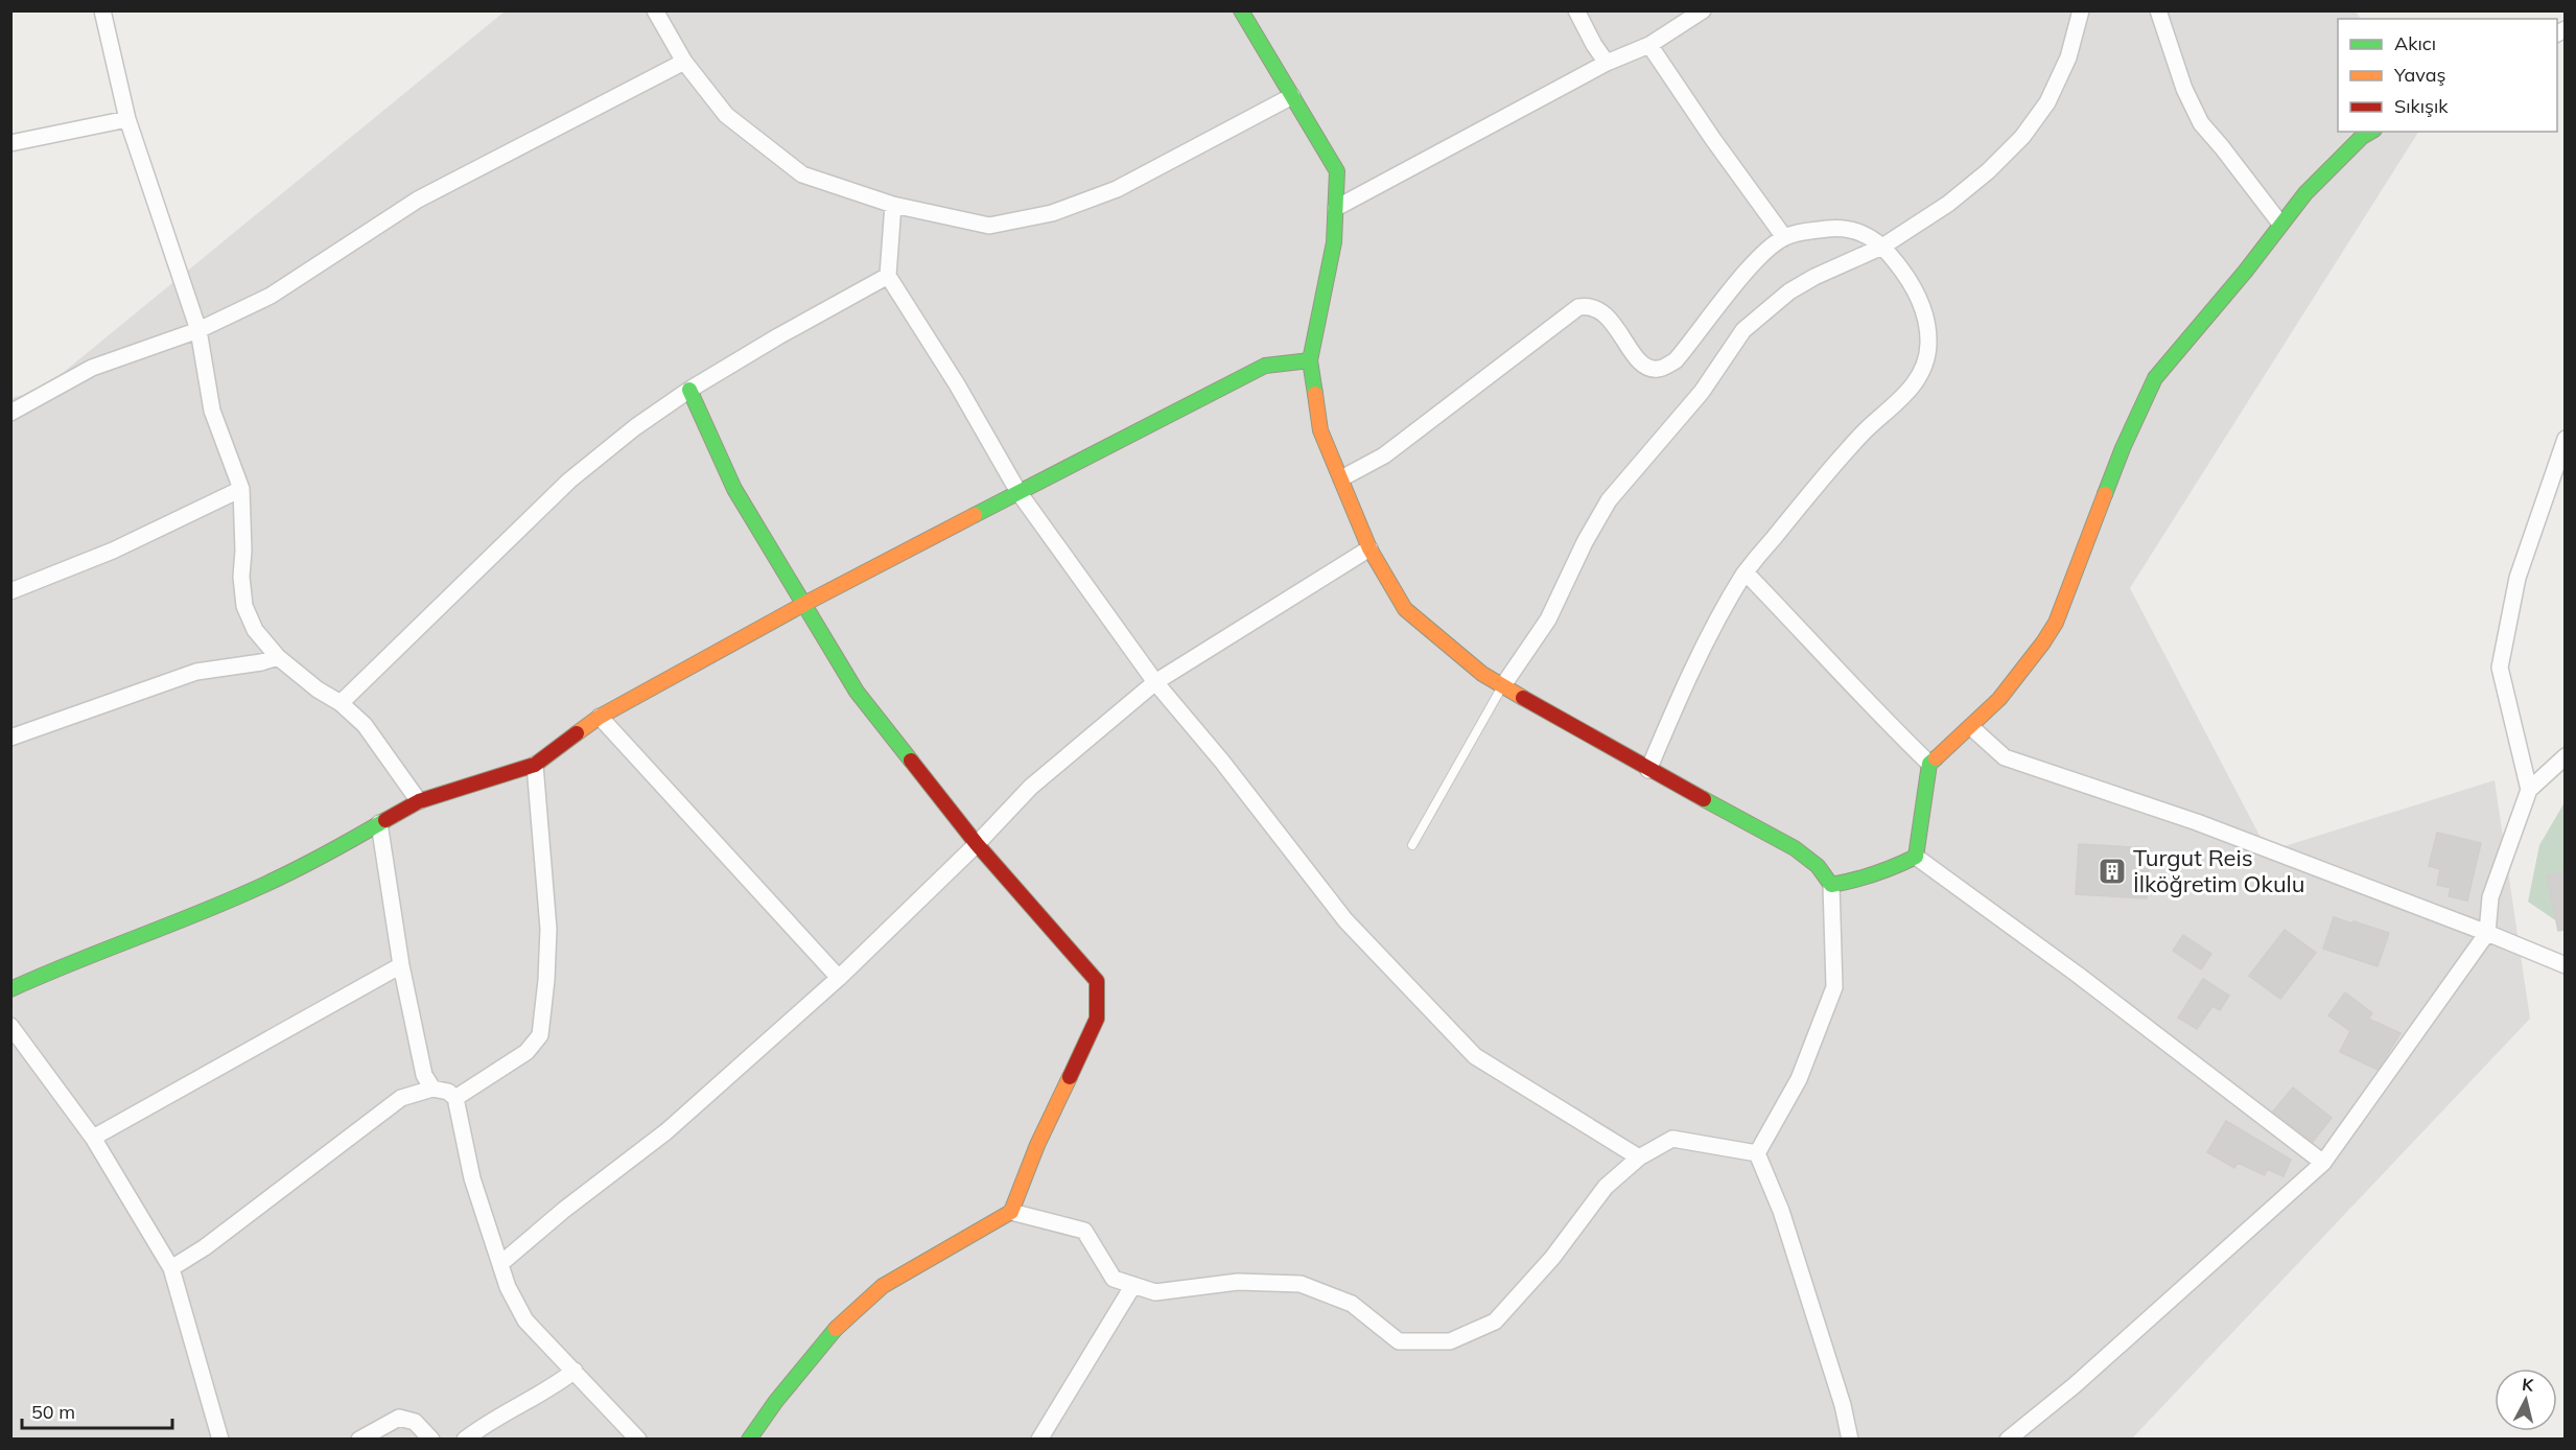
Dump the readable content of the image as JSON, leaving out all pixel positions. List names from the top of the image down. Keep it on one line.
{"places":{"building":["Turgut Reis İlköğretim Okulu"]},"legend":["Akıcı","Yavaş","Sıkışık"],"scale_bar":"50 m","north":"top"}
